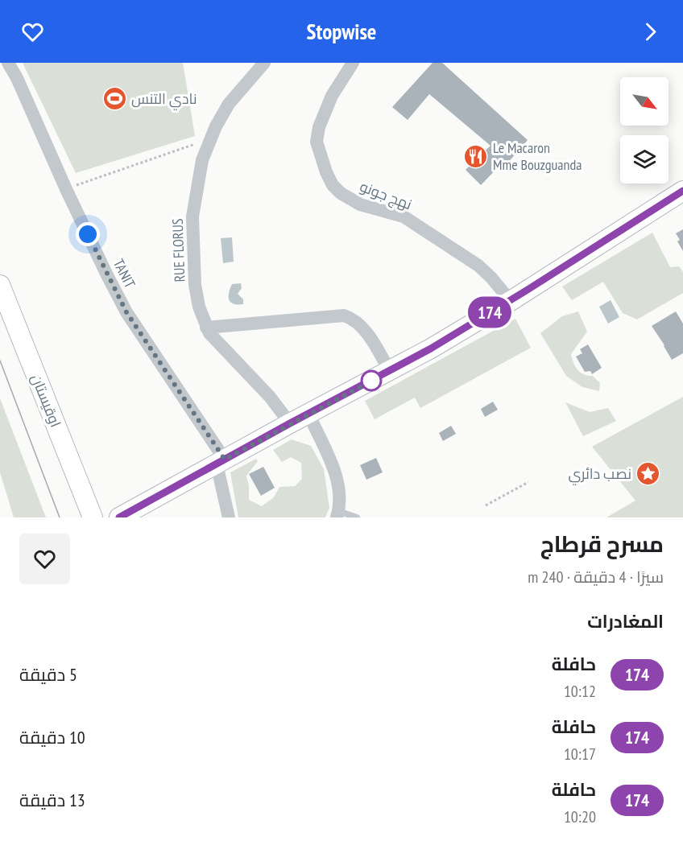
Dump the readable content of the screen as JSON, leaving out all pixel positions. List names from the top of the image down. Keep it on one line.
{"streets":{"main road":["اوقيستان"],"street":["نهج جونو","RUE FLORUS","TANIT"]},"places":{"sports":["نادي التنس"],"restaurant":["Le Macaron Mme Bouzguanda"],"place":["نصب دائري"]},"lines":["bus line 174"],"north":"bottom right","page":{"header":"Stopwise","on_map":"174","heading":[["مسرح قرطاج","سيرًا · 4 دقيقة · 240 m"],"المغادرات"],"list":[{"mark":"174","name":"حافلة","note":"10:12","value":"5 دقيقة"},{"mark":"174","name":"حافلة","note":"10:17","value":"10 دقيقة"},{"mark":"174","name":"حافلة","note":"10:20","value":"13 دقيقة"}]}}
